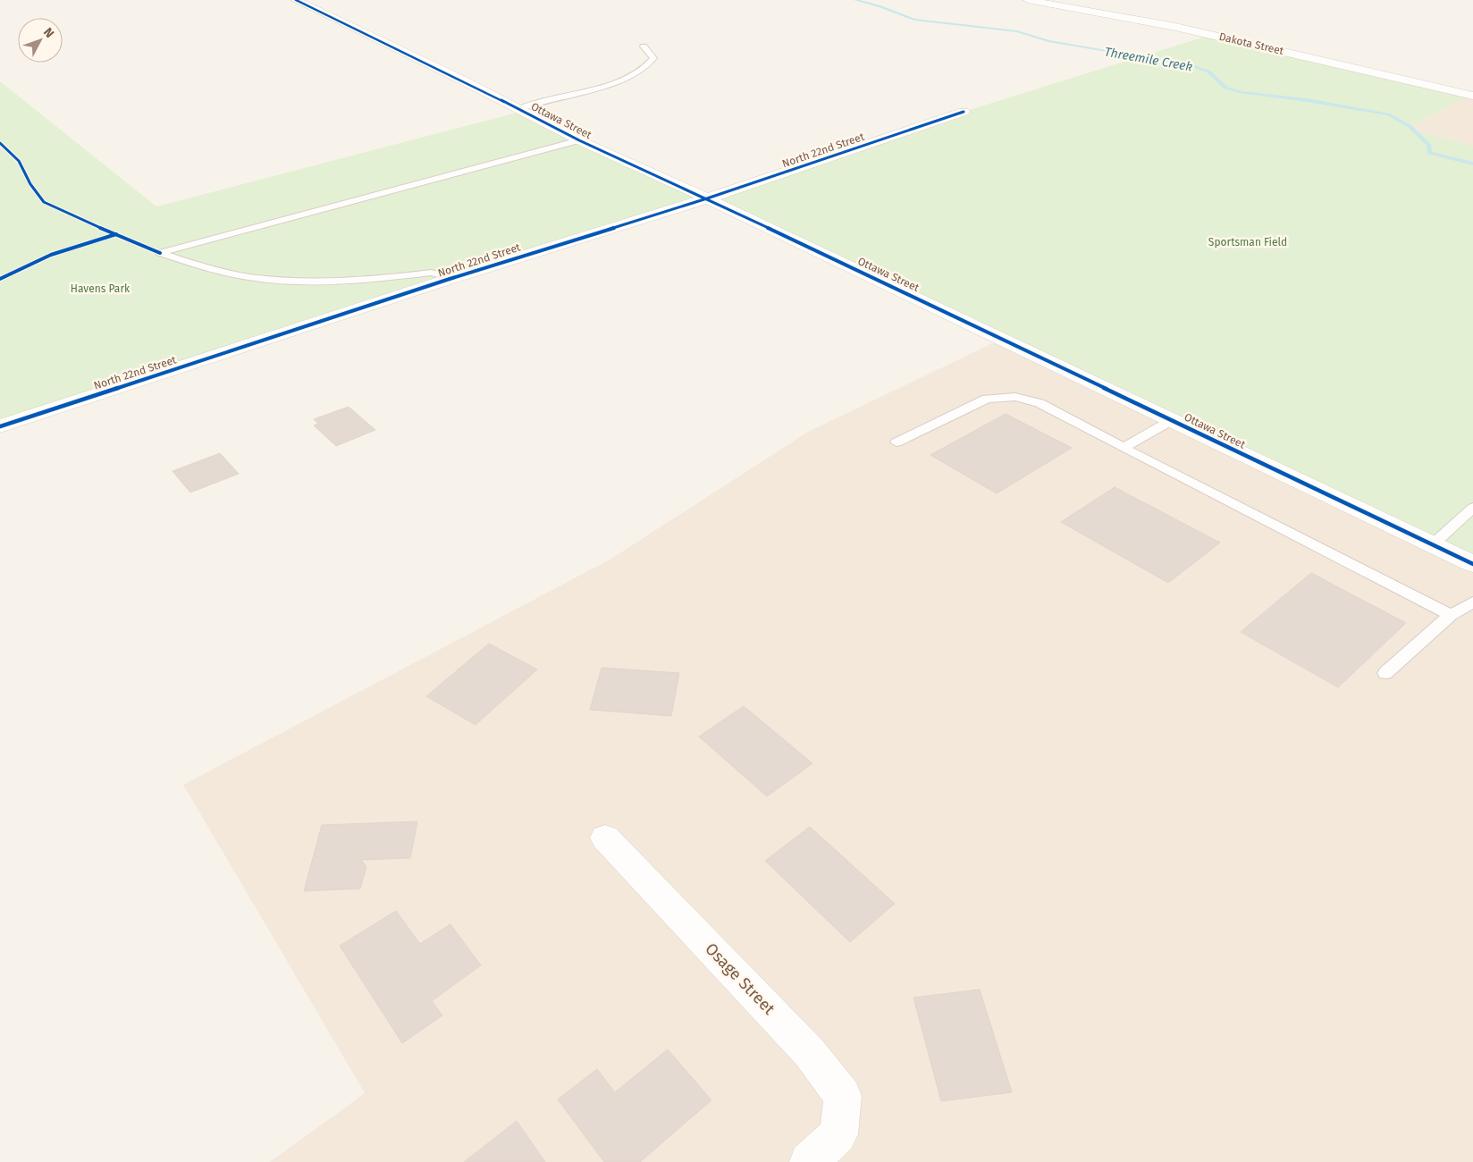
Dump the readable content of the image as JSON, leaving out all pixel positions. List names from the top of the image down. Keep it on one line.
{"streets":{"street":["Dakota Street","Ottawa Street","North 22nd Street","Osage Street"]},"crossings":[["Ottawa Street","North 22nd Street"]],"water":["Threemile Creek"],"parks":["Sportsman Field","Havens Park"],"north":"top right"}
